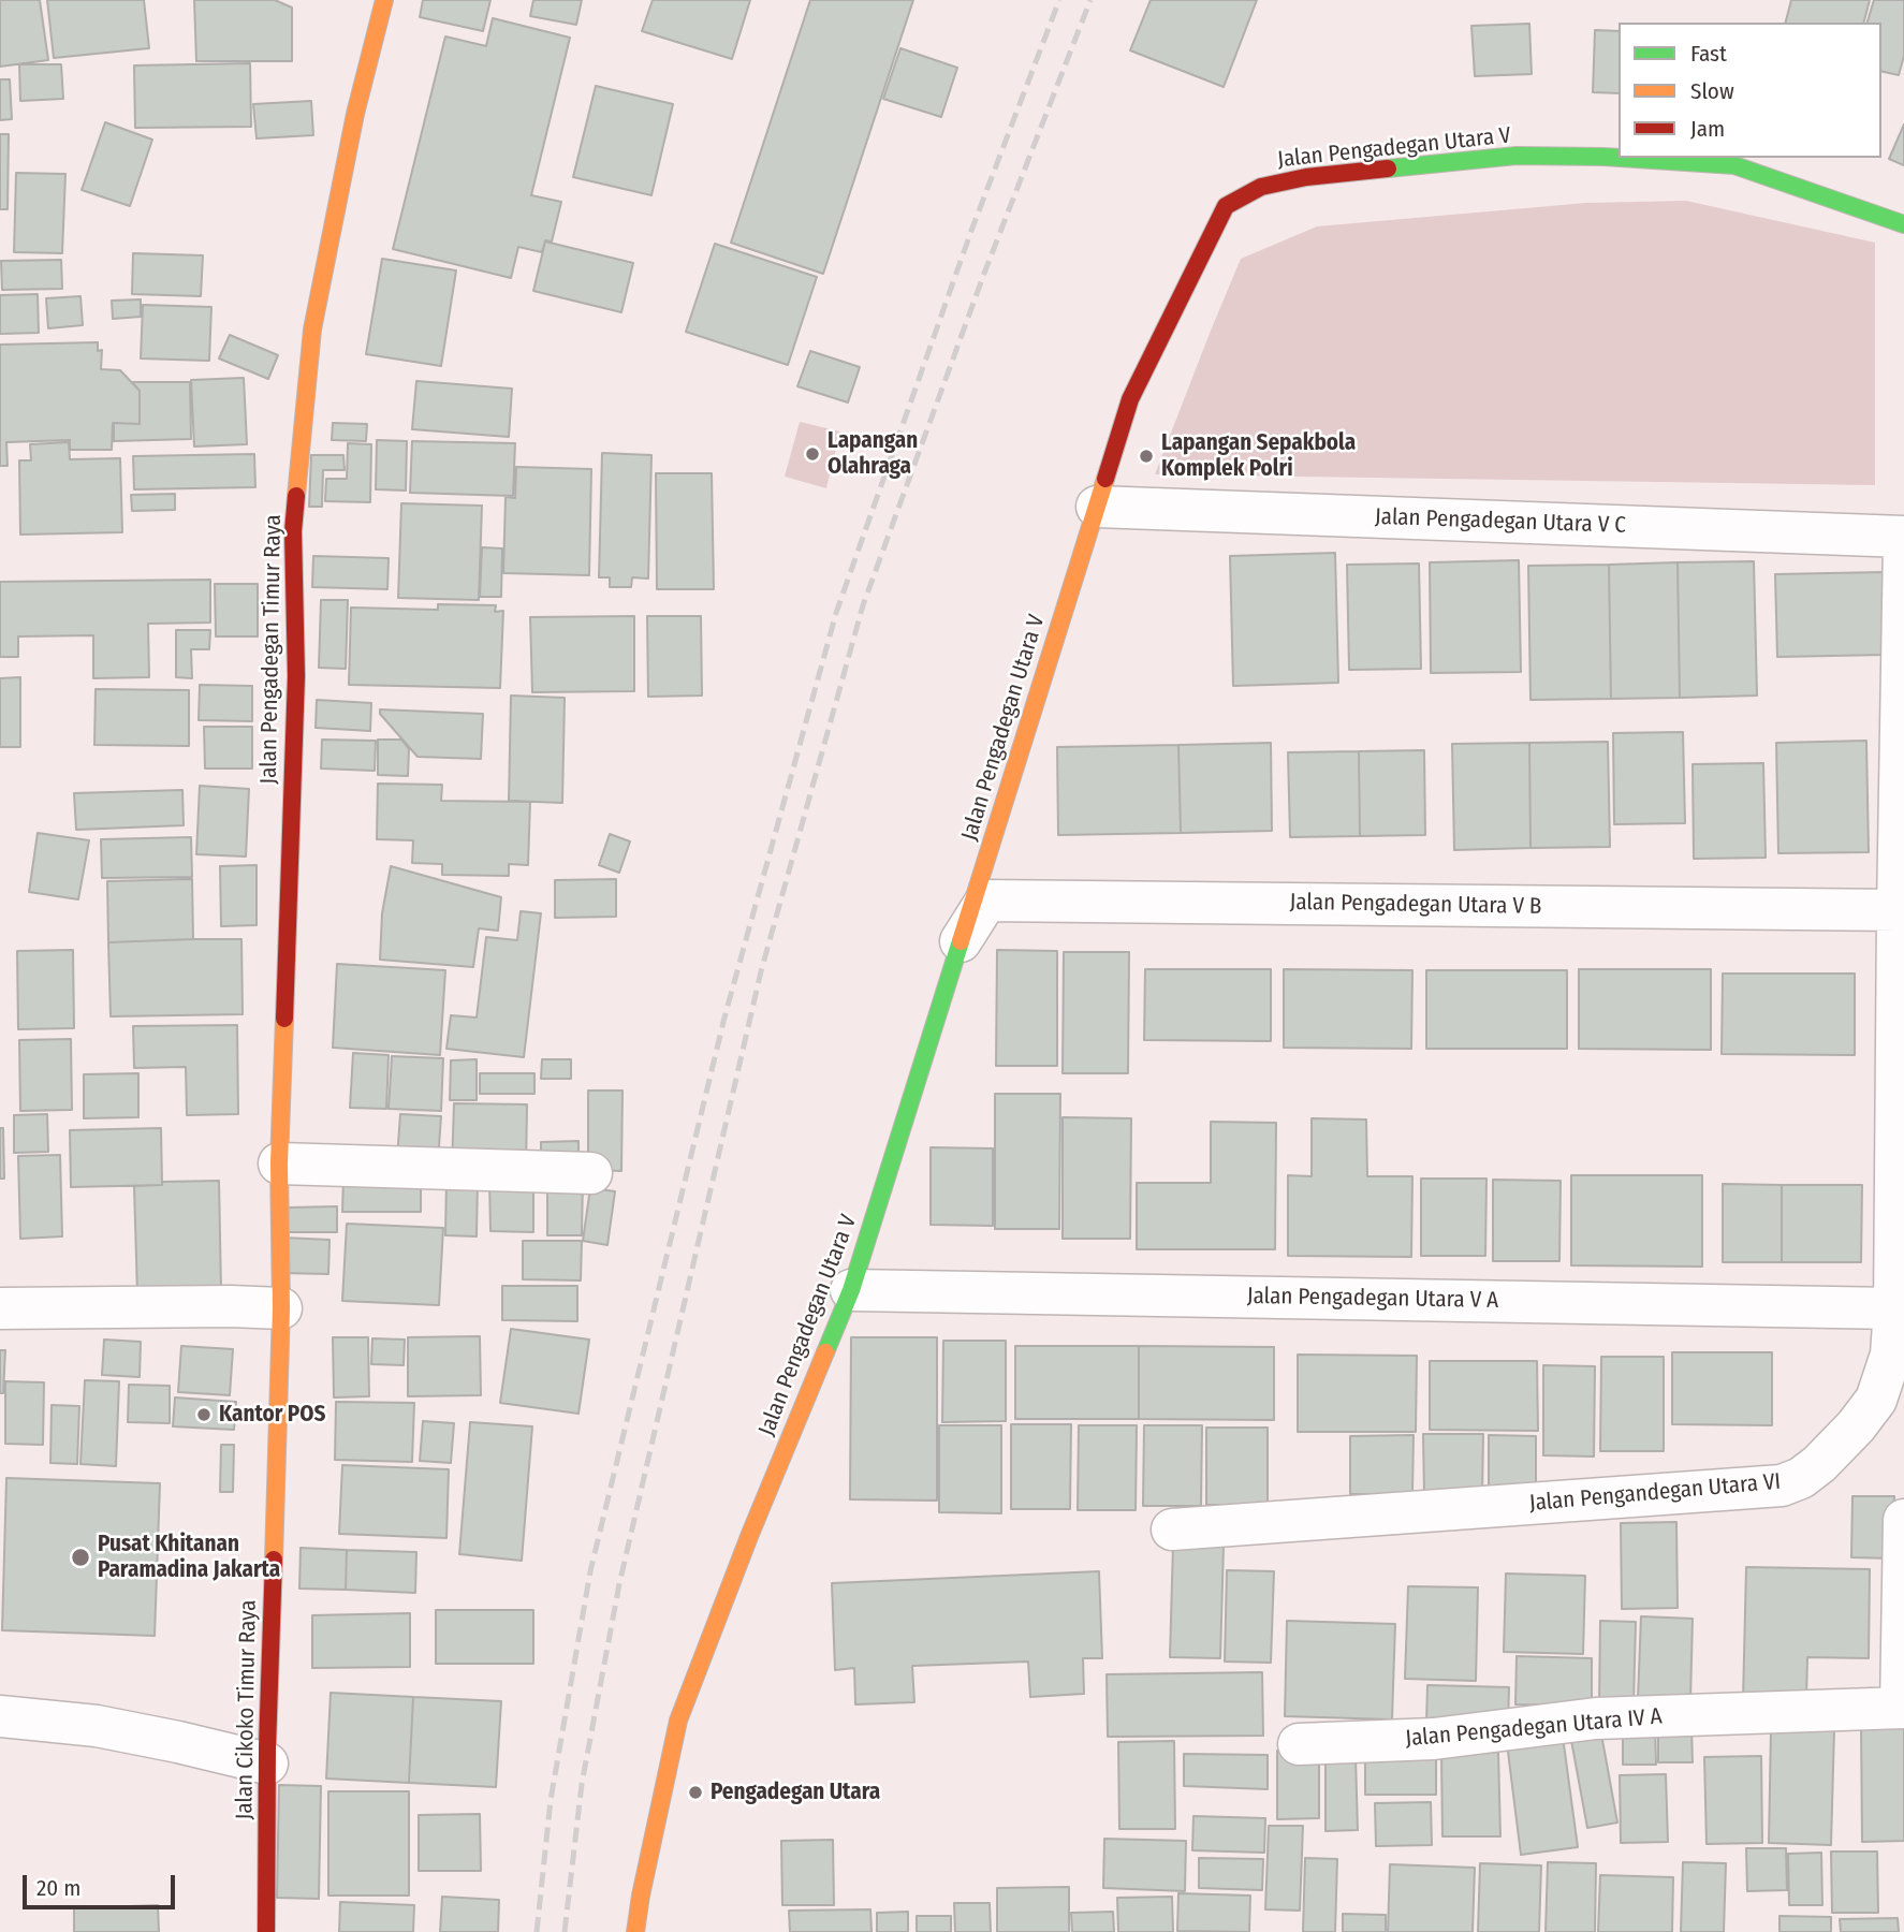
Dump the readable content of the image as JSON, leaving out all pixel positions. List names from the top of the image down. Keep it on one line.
{"streets":{"street":["Jalan Pengadegan Utara V","Jalan Pengadegan Utara V C","Jalan Pengadegan Timur Raya","Jalan Pengadegan Utara V B","Jalan Pengadegan Utara V A","Jalan Pengandegan Utara VI","Jalan Cikoko Timur Raya","Jalan Pengadegan Utara IV A"]},"crossings":[["Jalan Pengadegan Utara V","Jalan Pengadegan Utara V C"],["Jalan Pengadegan Utara V","Jalan Pengadegan Utara V B"],["Jalan Pengadegan Utara V","Jalan Pengadegan Utara V A"],["Jalan Pengadegan Timur Raya","Jalan Cikoko Timur Raya"],["Jalan Pengadegan Utara V B","Jalan Pengandegan Utara VI"],["Jalan Pengadegan Utara V A","Jalan Pengandegan Utara VI"]],"places":["Lapangan Olahraga","Lapangan Sepakbola Komplek Polri","Kantor POS","Pusat Khitanan Paramadina Jakarta","Pengadegan Utara"],"legend":["Fast","Slow","Jam"],"scale_bar":"20 m"}
